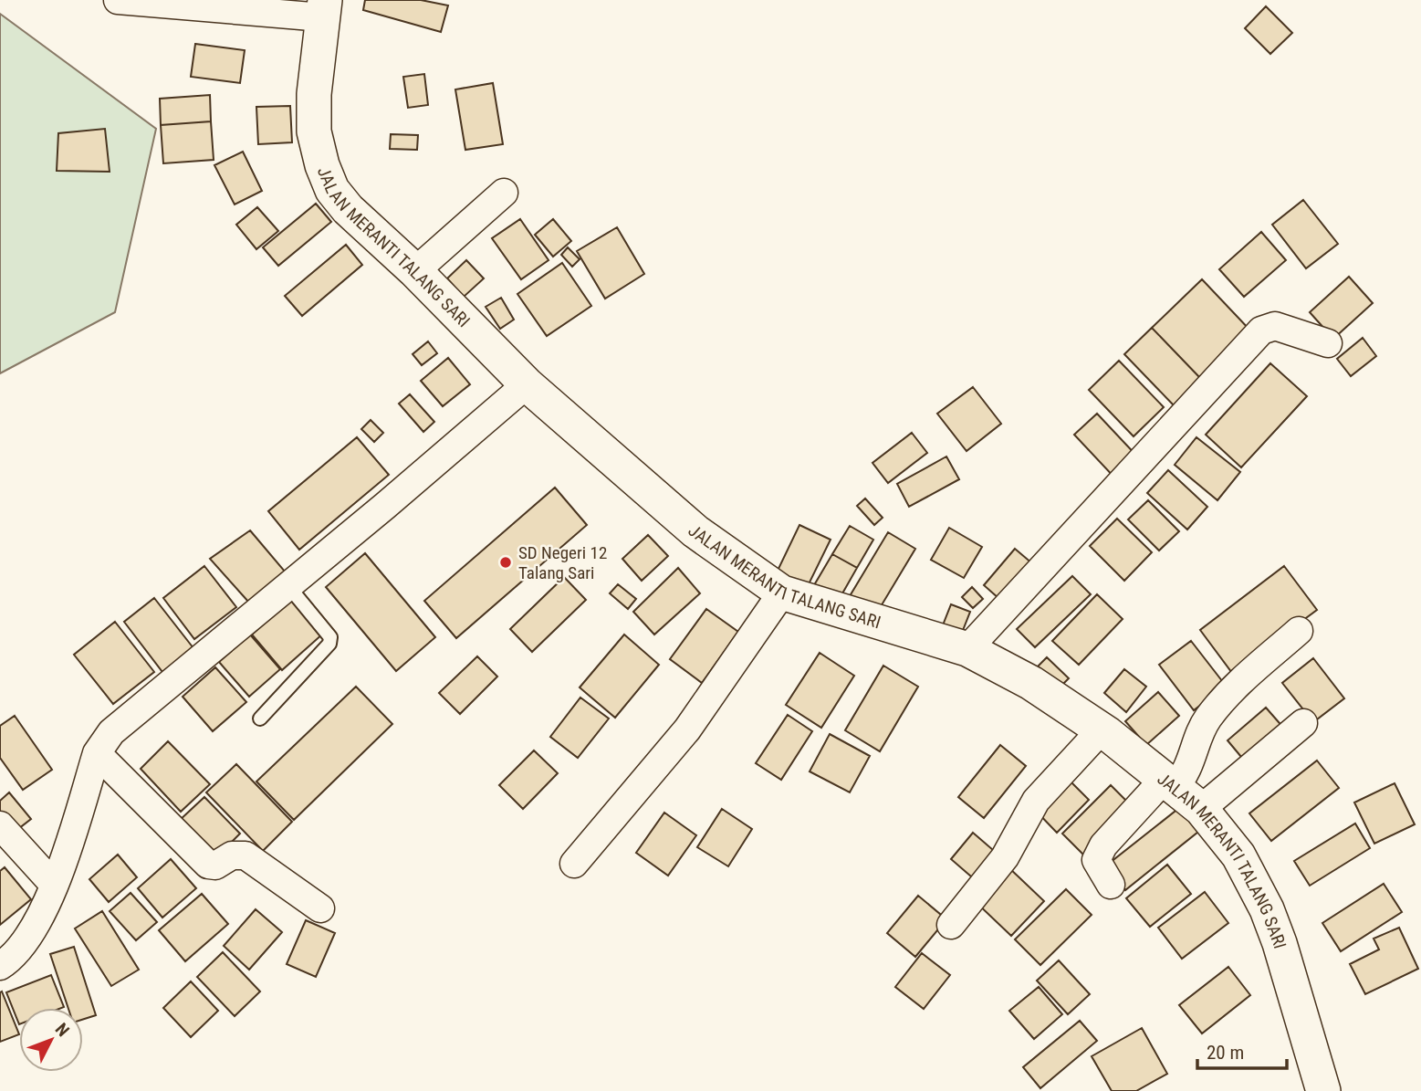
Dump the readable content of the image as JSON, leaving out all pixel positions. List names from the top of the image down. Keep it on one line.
{"streets":{"street":["JALAN MERANTI TALANG SARI"]},"places":["SD Negeri 12 Talang Sari"],"scale_bar":"20 m","north":"top right"}
